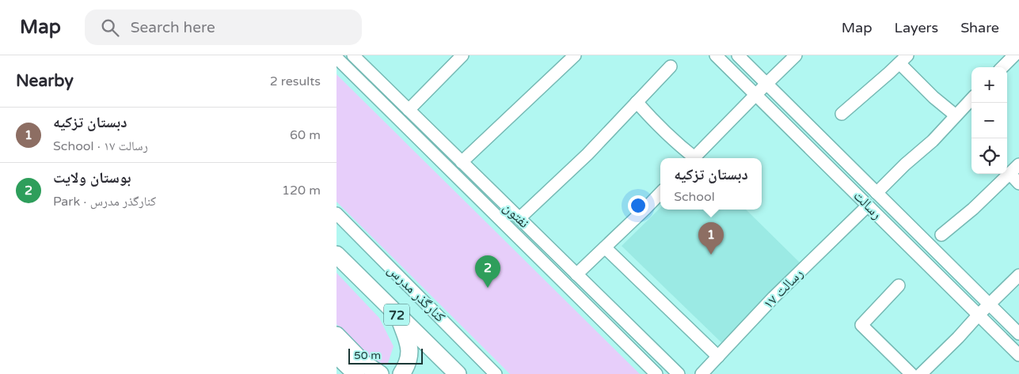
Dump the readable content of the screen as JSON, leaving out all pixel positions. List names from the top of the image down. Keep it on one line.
{"streets":{"highway":["72"],"street":["رسالت","نفتون","رسالت ۱۷","کنارگذر مدرس"]},"crossings":[["رسالت","رسالت ۱۷"]],"scale_bar":"50 m","page":{"header":"Map","search":"Search here","nav":["Map","Layers","Share"],"heading":["Nearby","2 results"],"map_buttons":["+","−"],"list":[{"mark":"1","name":"دبستان تزکیه","note":"School · رسالت ۱۷","value":"60 m"},{"mark":"2","name":"بوستان ولایت","note":"Park · کنارگذر مدرس","value":"120 m"}],"popup":["دبستان تزکیه","School"],"pins":["1","2"],"scale":"50 m"}}
